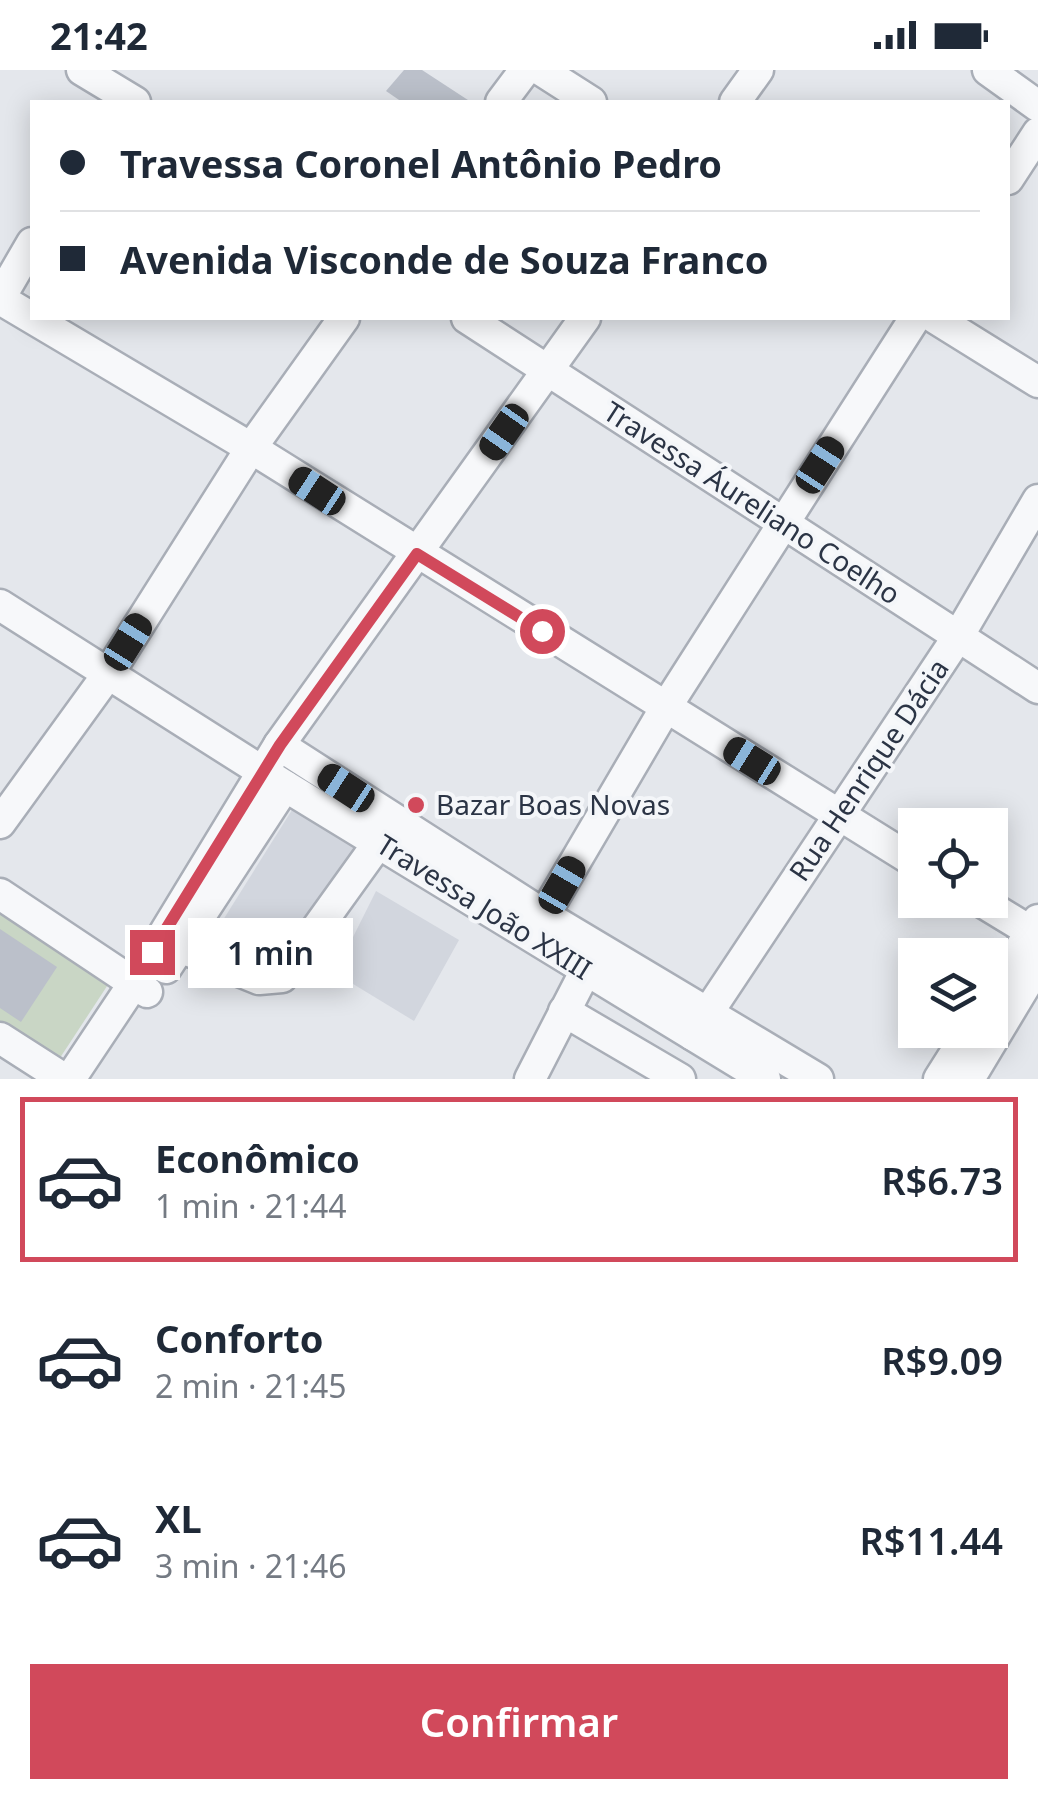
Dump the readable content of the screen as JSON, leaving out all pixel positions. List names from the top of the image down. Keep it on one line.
{"streets":{"street":["Travessa Áureliano Coelho","Rua Henrique Dácia","Travessa João XXIII"]},"crossings":[["Travessa Áureliano Coelho","Rua Henrique Dácia"],["Rua Henrique Dácia","Travessa João XXIII"]],"places":["Bazar Boas Novas"],"page":{"status":"21:42","banner":["Travessa Coronel Antônio Pedro","Avenida Visconde de Souza Franco"],"bubble":"1 min","list":[{"name":"Econômico","note":"1 min · 21:44","value":"R$6.73"},{"name":"Conforto","note":"2 min · 21:45","value":"R$9.09"},{"name":"XL","note":"3 min · 21:46","value":"R$11.44"}],"buttons":"Confirmar"}}
